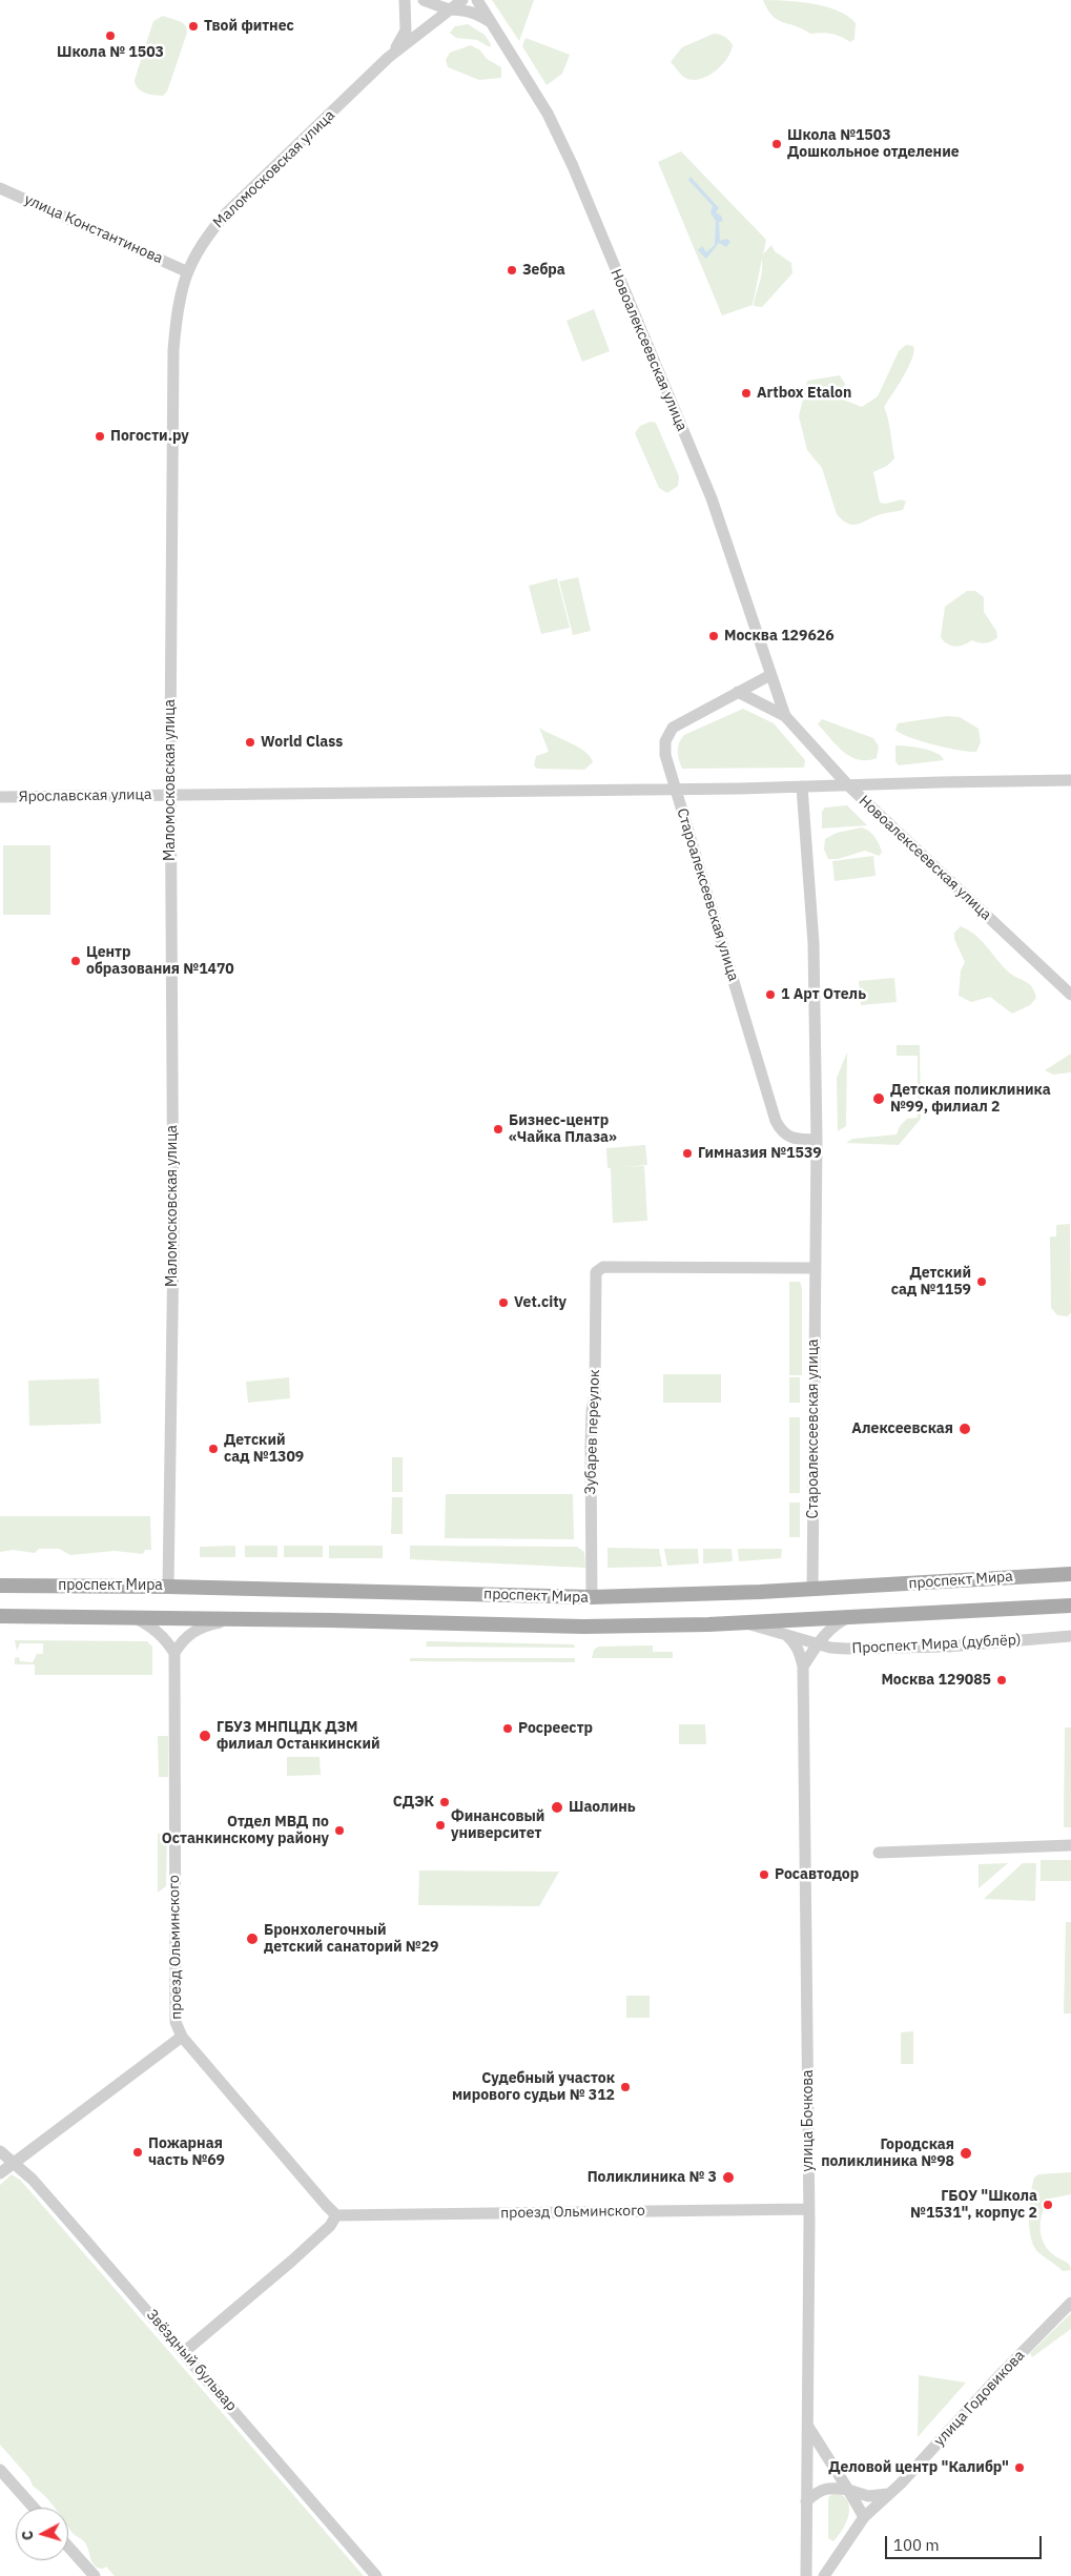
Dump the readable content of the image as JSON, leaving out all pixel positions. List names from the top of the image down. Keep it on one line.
{"streets":{"main road":["проспект Мира"],"street":["Маломосковская улица","улица Константинова","Новоалексеевская улица","Ярославская улица","Староалексеевская улица","Зубарев переулок","Проспект Мира (дублёр)","проезд Ольминского","улица Бочкова","Звёздный бульвар","улица Годовикова"]},"crossings":[["Маломосковская улица","улица Константинова"],["Маломосковская улица","Ярославская улица"],["Маломосковская улица","проспект Мира"],["Новоалексеевская улица","Ярославская улица"],["Новоалексеевская улица","Староалексеевская улица"],["Ярославская улица","Староалексеевская улица"],["Староалексеевская улица","Зубарев переулок"],["Староалексеевская улица","проспект Мира"],["Зубарев переулок","проспект Мира"],["проспект Мира","Проспект Мира (дублёр)"],["Проспект Мира (дублёр)","улица Бочкова"],["проезд Ольминского","улица Бочкова"]],"places":["Твой фитнес","Школа № 1503","Школа №1503 Дошкольное отделение","Зебра","Artbox Etalon","Погости.ру","Москва 129626","World Class","Центр образования №1470","1 Арт Отель","Детская поликлиника №99, филиал 2","Бизнес-центр «Чайка Плаза»","Гимназия №1539","Детский сад №1159","Vet.city","Алексеевская","Детский сад №1309","Москва 129085","Росреестр","ГБУЗ МНПЦДК ДЗМ филиал Останкинский","СДЭК","Шаолинь","Финансовый университет","Отдел МВД по Останкинскому району","Росавтодор","Бронхолегочный детский санаторий №29","Судебный участок мирового судьи № 312","Пожарная часть №69","Городская поликлиника №98","Поликлиника № 3","ГБОУ \"Школа №1531\", корпус 2","Деловой центр \"Калибр\""],"scale_bar":"100 m","north":"left"}
